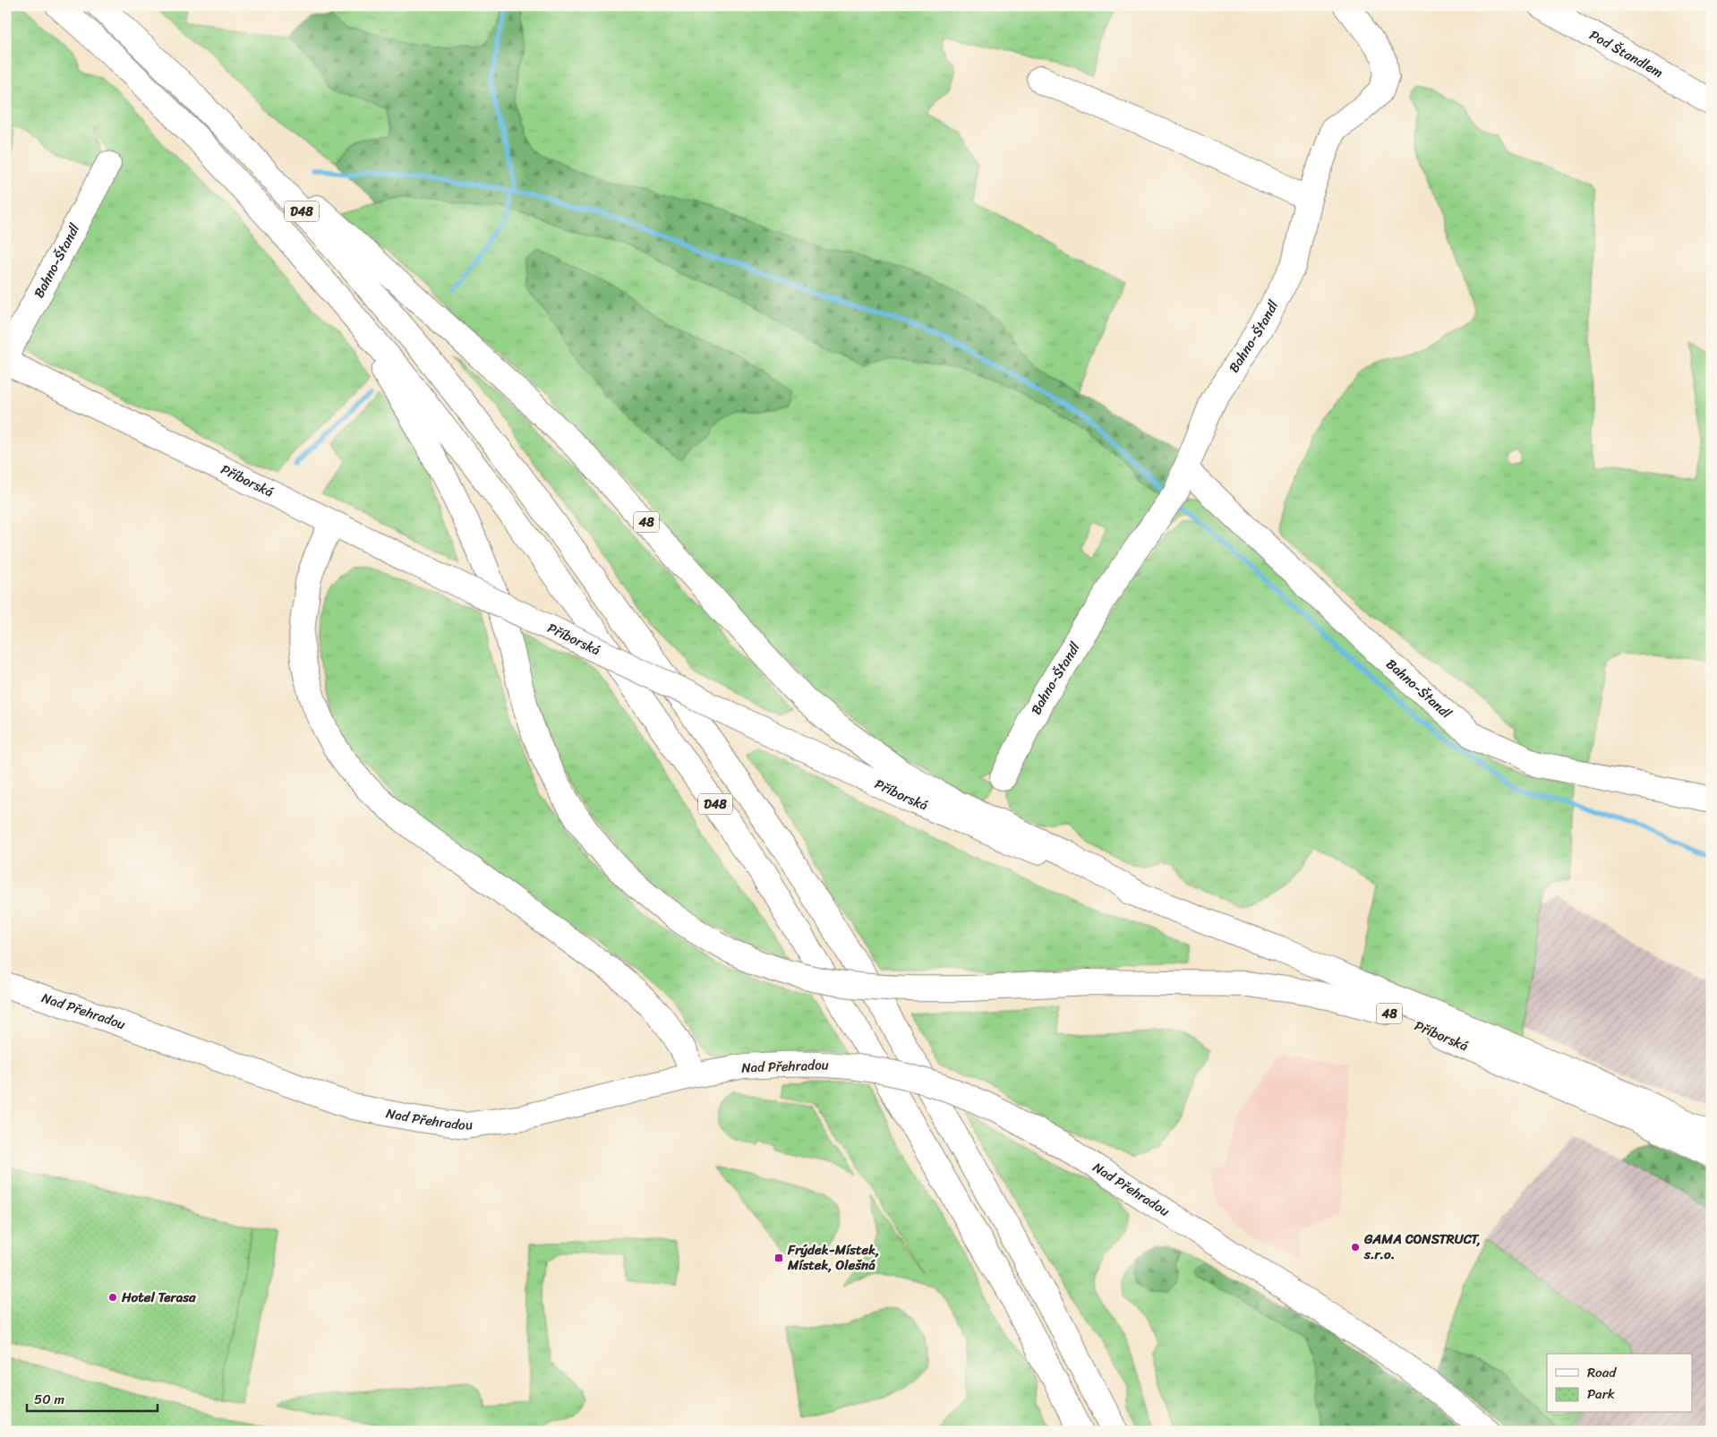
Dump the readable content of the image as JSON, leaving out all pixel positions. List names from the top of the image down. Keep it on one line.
{"streets":{"main road":["Pod Štandlem","D48","Bahno-Štandl","Příborská","48","Nad Přehradou"]},"crossings":[["D48","48"],["Příborská","48"]],"places":{"other":["GAMA CONSTRUCT, s.r.o.","Hotel Terasa"],"transit":["Frýdek-Místek, Místek, Olešná"]},"legend":["Road","Park"],"scale_bar":"50 m"}
